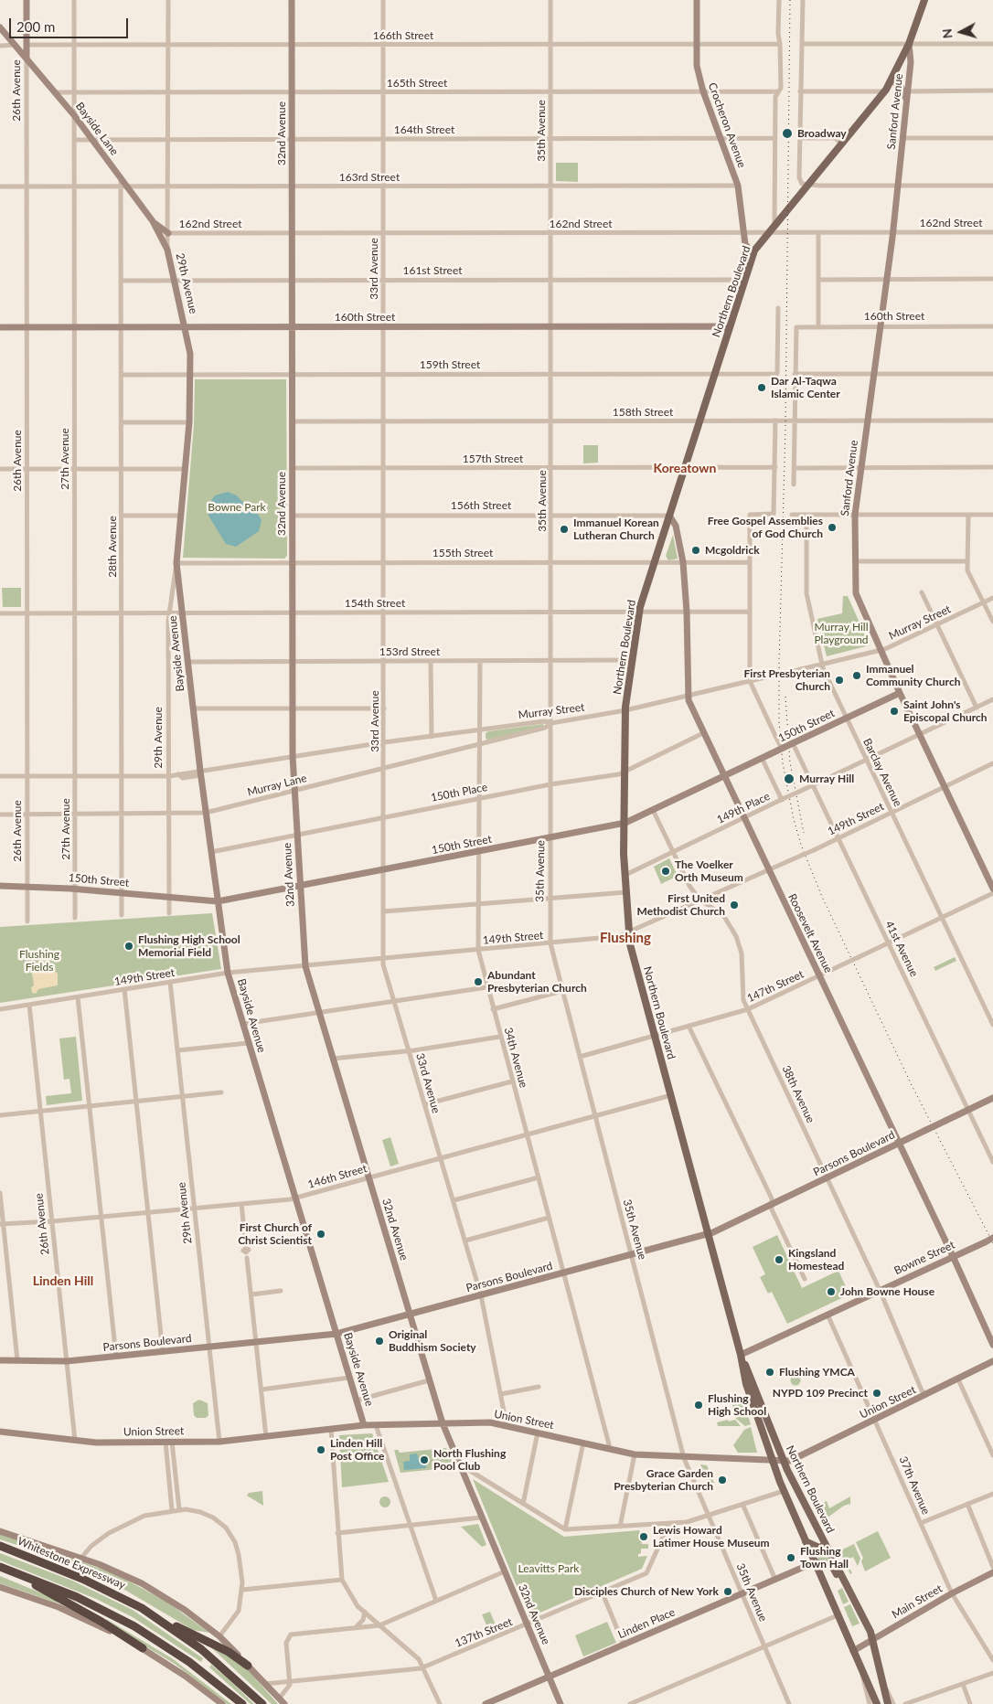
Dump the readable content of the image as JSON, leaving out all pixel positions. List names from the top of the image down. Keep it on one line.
{"streets":{"highway":["Whitestone Expressway"],"main road":["Northern Boulevard"],"street":["166th Street","165th Street","26th Avenue","Sanford Avenue","Crocheron Avenue","Bayside Lane","164th Street","35th Avenue","32nd Avenue","163rd Street","162nd Street","33rd Avenue","161st Street","29th Avenue","160th Street","159th Street","158th Street","27th Avenue","157th Street","156th Street","28th Avenue","155th Street","154th Street","Murray Street","153rd Street","Bayside Avenue","150th Street","Barclay Avenue","Murray Lane","150th Place","149th Place","149th Street","Roosevelt Avenue","41st Avenue","147th Street","34th Avenue","38th Avenue","Parsons Boulevard","146th Street","Bowne Street","Union Street","37th Avenue","Main Street","Linden Place","137th Street"]},"crossings":[["166th Street","26th Avenue"],["166th Street","Crocheron Avenue"],["166th Street","35th Avenue"],["166th Street","32nd Avenue"],["166th Street","33rd Avenue"],["166th Street","29th Avenue"],["166th Street","27th Avenue"],["165th Street","Crocheron Avenue"],["165th Street","Bayside Lane"],["165th Street","35th Avenue"],["165th Street","32nd Avenue"],["165th Street","33rd Avenue"],["165th Street","29th Avenue"],["165th Street","27th Avenue"],["26th Avenue","Bayside Lane"],["26th Avenue","163rd Street"],["26th Avenue","160th Street"],["26th Avenue","154th Street"],["26th Avenue","Murray Street"],["26th Avenue","150th Street"],["26th Avenue","Murray Lane"],["26th Avenue","149th Street"],["26th Avenue","Parsons Boulevard"],["26th Avenue","146th Street"],["26th Avenue","Union Street"],["Sanford Avenue","162nd Street"],["Sanford Avenue","Northern Boulevard"],["Sanford Avenue","160th Street"],["Sanford Avenue","158th Street"],["Sanford Avenue","Murray Street"],["Sanford Avenue","150th Street"],["Sanford Avenue","149th Place"],["Sanford Avenue","149th Street"],["Crocheron Avenue","164th Street"],["Crocheron Avenue","163rd Street"],["Crocheron Avenue","162nd Street"],["Crocheron Avenue","Northern Boulevard"],["Bayside Lane","164th Street"],["Bayside Lane","163rd Street"],["Bayside Lane","29th Avenue"],["Bayside Lane","27th Avenue"],["Bayside Lane","28th Avenue"],["164th Street","35th Avenue"],["164th Street","32nd Avenue"],["164th Street","33rd Avenue"],["164th Street","29th Avenue"],["164th Street","27th Avenue"],["35th Avenue","163rd Street"],["35th Avenue","162nd Street"],["35th Avenue","161st Street"],["35th Avenue","160th Street"],["35th Avenue","159th Street"],["35th Avenue","158th Street"],["35th Avenue","157th Street"],["35th Avenue","156th Street"],["35th Avenue","155th Street"],["35th Avenue","154th Street"],["35th Avenue","Murray Street"],["35th Avenue","153rd Street"],["35th Avenue","150th Street"],["35th Avenue","Murray Lane"],["35th Avenue","150th Place"],["35th Avenue","149th Street"],["35th Avenue","147th Street"],["35th Avenue","Parsons Boulevard"],["35th Avenue","146th Street"],["35th Avenue","Union Street"],["35th Avenue","Linden Place"],["32nd Avenue","163rd Street"],["32nd Avenue","162nd Street"],["32nd Avenue","161st Street"],["32nd Avenue","160th Street"],["32nd Avenue","159th Street"],["32nd Avenue","158th Street"],["32nd Avenue","157th Street"],["32nd Avenue","156th Street"],["32nd Avenue","155th Street"],["32nd Avenue","154th Street"],["32nd Avenue","Murray Street"],["32nd Avenue","153rd Street"],["32nd Avenue","150th Street"],["32nd Avenue","Murray Lane"],["32nd Avenue","150th Place"],["32nd Avenue","149th Street"],["32nd Avenue","Parsons Boulevard"],["32nd Avenue","146th Street"],["32nd Avenue","Union Street"],["32nd Avenue","Linden Place"],["32nd Avenue","137th Street"],["163rd Street","33rd Avenue"],["163rd Street","29th Avenue"],["163rd Street","27th Avenue"],["163rd Street","28th Avenue"],["162nd Street","33rd Avenue"],["162nd Street","29th Avenue"],["162nd Street","Northern Boulevard"],["33rd Avenue","161st Street"],["33rd Avenue","160th Street"],["33rd Avenue","159th Street"],["33rd Avenue","158th Street"],["33rd Avenue","157th Street"],["33rd Avenue","156th Street"],["33rd Avenue","155th Street"],["33rd Avenue","154th Street"],["33rd Avenue","Murray Street"],["33rd Avenue","153rd Street"],["33rd Avenue","150th Street"],["33rd Avenue","Murray Lane"],["33rd Avenue","150th Place"],["33rd Avenue","149th Street"],["33rd Avenue","Parsons Boulevard"],["33rd Avenue","146th Street"],["33rd Avenue","Union Street"],["161st Street","29th Avenue"],["161st Street","Northern Boulevard"],["161st Street","28th Avenue"],["29th Avenue","160th Street"],["29th Avenue","159th Street"],["29th Avenue","155th Street"],["29th Avenue","154th Street"],["29th Avenue","Murray Street"],["29th Avenue","Bayside Avenue"],["29th Avenue","150th Street"],["29th Avenue","Murray Lane"],["29th Avenue","149th Street"],["29th Avenue","Parsons Boulevard"],["29th Avenue","146th Street"],["29th Avenue","Union Street"],["Northern Boulevard","160th Street"],["Northern Boulevard","159th Street"],["Northern Boulevard","158th Street"],["Northern Boulevard","157th Street"],["Northern Boulevard","156th Street"],["Northern Boulevard","155th Street"],["Northern Boulevard","154th Street"],["Northern Boulevard","Murray Street"],["Northern Boulevard","153rd Street"],["Northern Boulevard","150th Street"],["Northern Boulevard","150th Place"],["Northern Boulevard","149th Place"],["Northern Boulevard","149th Street"],["Northern Boulevard","Roosevelt Avenue"],["Northern Boulevard","147th Street"],["Northern Boulevard","Parsons Boulevard"],["Northern Boulevard","146th Street"],["Northern Boulevard","Bowne Street"],["Northern Boulevard","Union Street"],["Northern Boulevard","Main Street"],["Northern Boulevard","Linden Place"],["160th Street","27th Avenue"],["160th Street","28th Avenue"],["159th Street","28th Avenue"],["27th Avenue","154th Street"],["27th Avenue","Murray Street"],["27th Avenue","150th Street"],["27th Avenue","Murray Lane"],["156th Street","Roosevelt Avenue"],["28th Avenue","154th Street"],["28th Avenue","Murray Street"],["28th Avenue","150th Street"],["28th Avenue","Murray Lane"],["155th Street","Bayside Avenue"],["155th Street","Roosevelt Avenue"],["154th Street","Bayside Avenue"],["154th Street","Roosevelt Avenue"],["Murray Street","Bayside Avenue"],["Murray Street","Barclay Avenue"],["Murray Street","Murray Lane"],["Murray Street","Roosevelt Avenue"],["Murray Street","34th Avenue"],["153rd Street","Bayside Avenue"],["153rd Street","34th Avenue"],["Bayside Avenue","150th Street"],["Bayside Avenue","Murray Lane"],["Bayside Avenue","150th Place"],["Bayside Avenue","149th Street"],["Bayside Avenue","Parsons Boulevard"],["Bayside Avenue","146th Street"],["Bayside Avenue","Union Street"],["150th Street","Barclay Avenue"],["150th Street","Roosevelt Avenue"],["150th Street","41st Avenue"],["150th Street","34th Avenue"],["150th Street","38th Avenue"],["Barclay Avenue","149th Place"],["Barclay Avenue","149th Street"],["Barclay Avenue","147th Street"],["Murray Lane","34th Avenue"],["150th Place","Roosevelt Avenue"],["150th Place","34th Avenue"],["149th Place","Roosevelt Avenue"],["149th Place","41st Avenue"],["149th Place","38th Avenue"],["149th Street","Roosevelt Avenue"],["149th Street","41st Avenue"],["149th Street","34th Avenue"],["149th Street","38th Avenue"],["Roosevelt Avenue","147th Street"],["Roosevelt Avenue","Parsons Boulevard"],["Roosevelt Avenue","Bowne Street"],["41st Avenue","147th Street"],["41st Avenue","Parsons Boulevard"],["147th Street","38th Avenue"],["34th Avenue","Parsons Boulevard"],["34th Avenue","146th Street"],["34th Avenue","Union Street"],["38th Avenue","Parsons Boulevard"],["38th Avenue","Bowne Street"],["38th Avenue","Union Street"],["Bowne Street","37th Avenue"],["Union Street","37th Avenue"],["37th Avenue","Main Street"]],"districts":["Koreatown","Flushing","Linden Hill"],"parks":["Bowne Park","Murray Hill Playground","Flushing Fields","Leavitts Park"],"places":["Broadway","Dar Al-Taqwa Islamic Center","Free Gospel Assemblies of God Church","Immanuel Korean Lutheran Church","Mcgoldrick","Immanuel Community Church","First Presbyterian Church","Saint John's Episcopal Church","Murray Hill","The Voelker Orth Museum","First United Methodist Church","Flushing High School Memorial Field","Abundant Presbyterian Church","First Church of Christ Scientist","Kingsland Homestead","John Bowne House","Original Buddhism Society","Flushing YMCA","NYPD 109 Precinct","Flushing High School","Linden Hill Post Office","North Flushing Pool Club","Grace Garden Presbyterian Church","Lewis Howard Latimer House Museum","Flushing Town Hall","Disciples Church of New York"],"scale_bar":"200 m","north":"left"}
